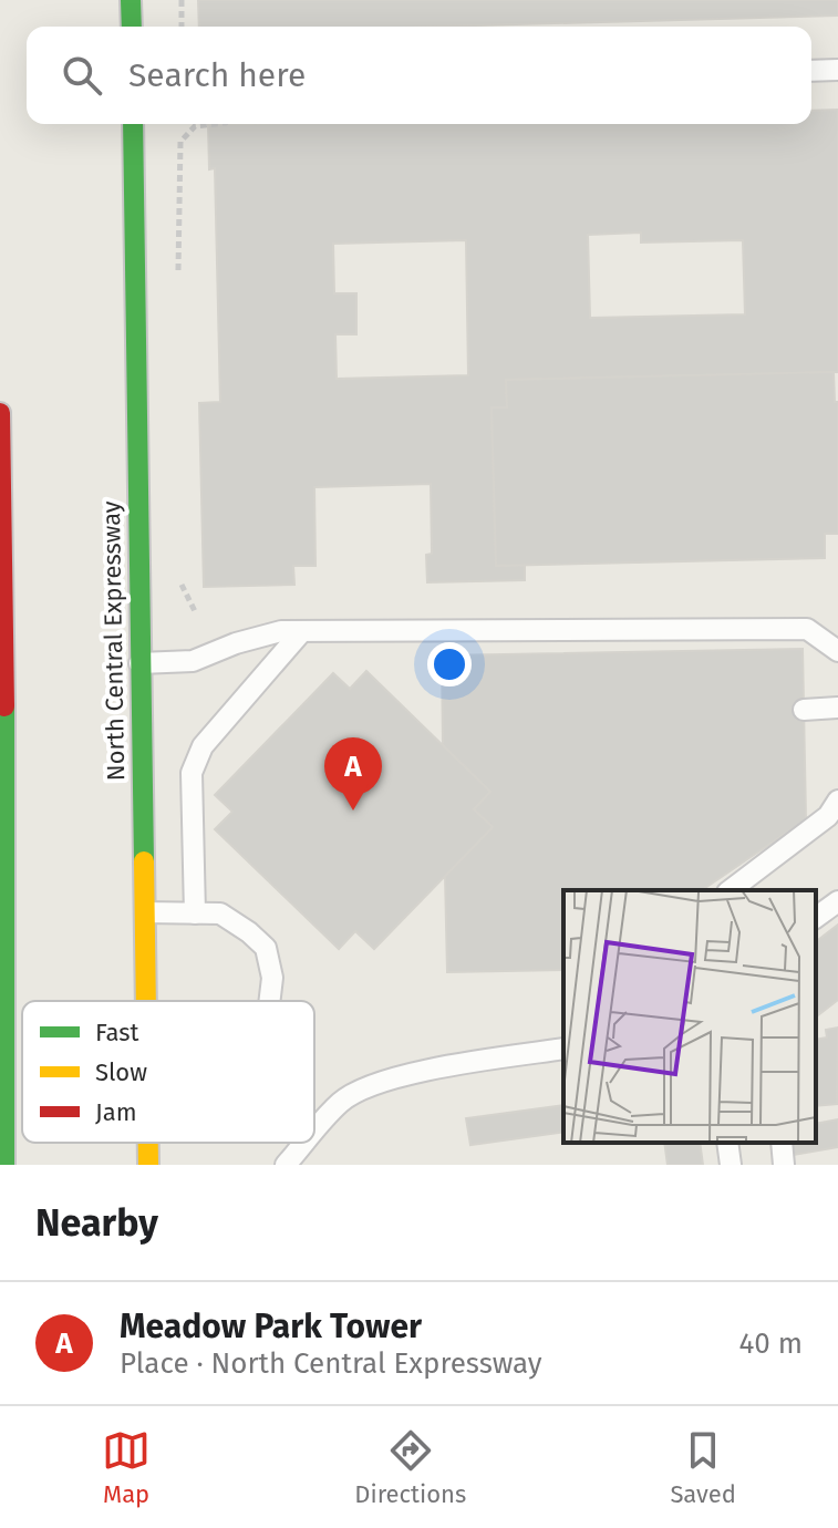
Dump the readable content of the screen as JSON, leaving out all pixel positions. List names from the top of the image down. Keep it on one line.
{"streets":{"main road":["North Central Expressway"]},"legend":["Fast","Slow","Jam"],"page":{"search":"Search here","pins":"A","heading":"Nearby","list":[{"mark":"A","name":"Meadow Park Tower","note":"Place · North Central Expressway","value":"40 m"}],"nav":["Map","Directions","Saved"]}}
